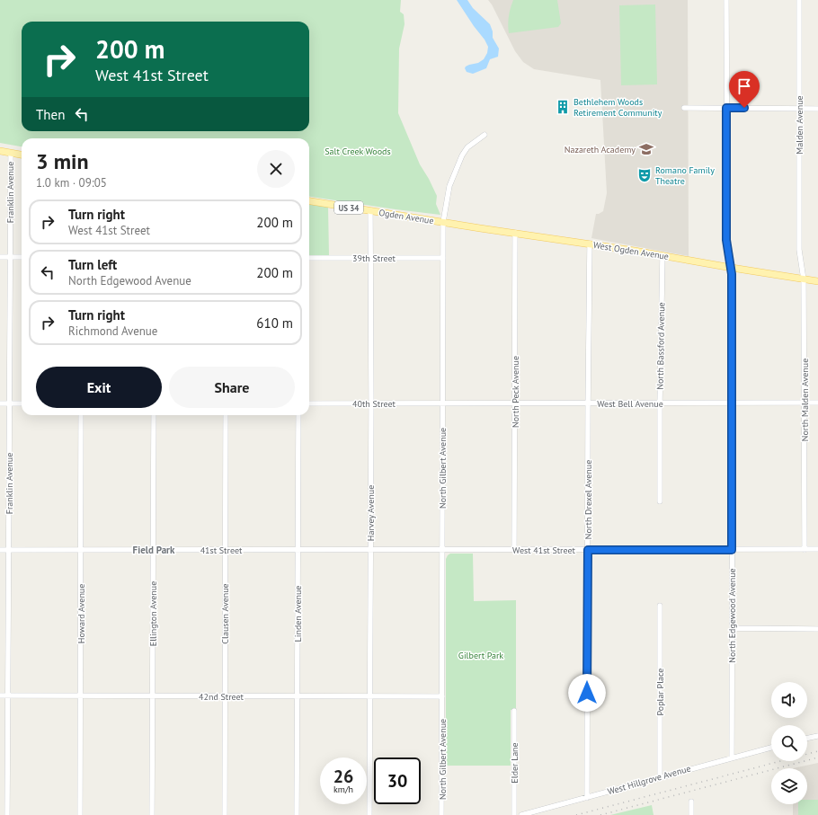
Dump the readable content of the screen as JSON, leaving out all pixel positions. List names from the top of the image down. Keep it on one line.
{"streets":{"main road":["US 34","Ogden Avenue","West Ogden Avenue"],"street":["Malden Avenue","Franklin Avenue","39th Street","North Bassford Avenue","North Peck Avenue","North Malden Avenue","40th Street","West Bell Avenue","North Gilbert Avenue","North Drexel Avenue","Harvey Avenue","41st Street","West 41st Street","Howard Avenue","Ellington Avenue","Clausen Avenue","Linden Avenue","North Edgewood Avenue","Poplar Place","42nd Street","Elder Lane","West Hillgrove Avenue"]},"crossings":[["Malden Avenue","North Malden Avenue"],["Franklin Avenue","41st Street"],["Franklin Avenue","42nd Street"],["Ogden Avenue","West Ogden Avenue"],["Ogden Avenue","North Gilbert Avenue"],["Ogden Avenue","Harvey Avenue"],["West Ogden Avenue","North Bassford Avenue"],["West Ogden Avenue","North Peck Avenue"],["West Ogden Avenue","North Malden Avenue"],["West Ogden Avenue","North Gilbert Avenue"],["West Ogden Avenue","North Drexel Avenue"],["West Ogden Avenue","North Edgewood Avenue"],["39th Street","North Gilbert Avenue"],["39th Street","Harvey Avenue"],["North Bassford Avenue","West Bell Avenue"],["North Peck Avenue","West Bell Avenue"],["North Peck Avenue","West 41st Street"],["North Malden Avenue","West Bell Avenue"],["North Malden Avenue","West 41st Street"],["40th Street","West Bell Avenue"],["40th Street","North Gilbert Avenue"],["40th Street","Harvey Avenue"],["West Bell Avenue","North Gilbert Avenue"],["West Bell Avenue","North Drexel Avenue"],["West Bell Avenue","North Edgewood Avenue"],["North Gilbert Avenue","41st Street"],["North Gilbert Avenue","West 41st Street"],["North Gilbert Avenue","42nd Street"],["North Drexel Avenue","West 41st Street"],["North Drexel Avenue","West Hillgrove Avenue"],["Harvey Avenue","41st Street"],["Harvey Avenue","42nd Street"],["41st Street","West 41st Street"],["41st Street","Howard Avenue"],["41st Street","Ellington Avenue"],["41st Street","Clausen Avenue"],["41st Street","Linden Avenue"],["West 41st Street","North Edgewood Avenue"],["Howard Avenue","42nd Street"],["Ellington Avenue","42nd Street"],["Clausen Avenue","42nd Street"],["Linden Avenue","42nd Street"],["North Edgewood Avenue","West Hillgrove Avenue"],["Poplar Place","West Hillgrove Avenue"]],"districts":["Field Park"],"parks":["Salt Creek Woods","Gilbert Park"],"places":{"building":["Bethlehem Woods Retirement Community"],"school or university":["Nazareth Academy"],"theatre":["Romano Family Theatre"]},"page":{"turn":["200 m","West 41st Street"],"then":"Then","heading":["3 min","1.0 km · 09:05"],"list":[{"name":"Turn right","note":"West 41st Street","value":"200 m"},{"name":"Turn left","note":"North Edgewood Avenue","value":"200 m"},{"name":"Turn right","note":"Richmond Avenue","value":"610 m"}],"buttons":["Exit","Share"],"speed":"26 km/h","limit":"30"}}
